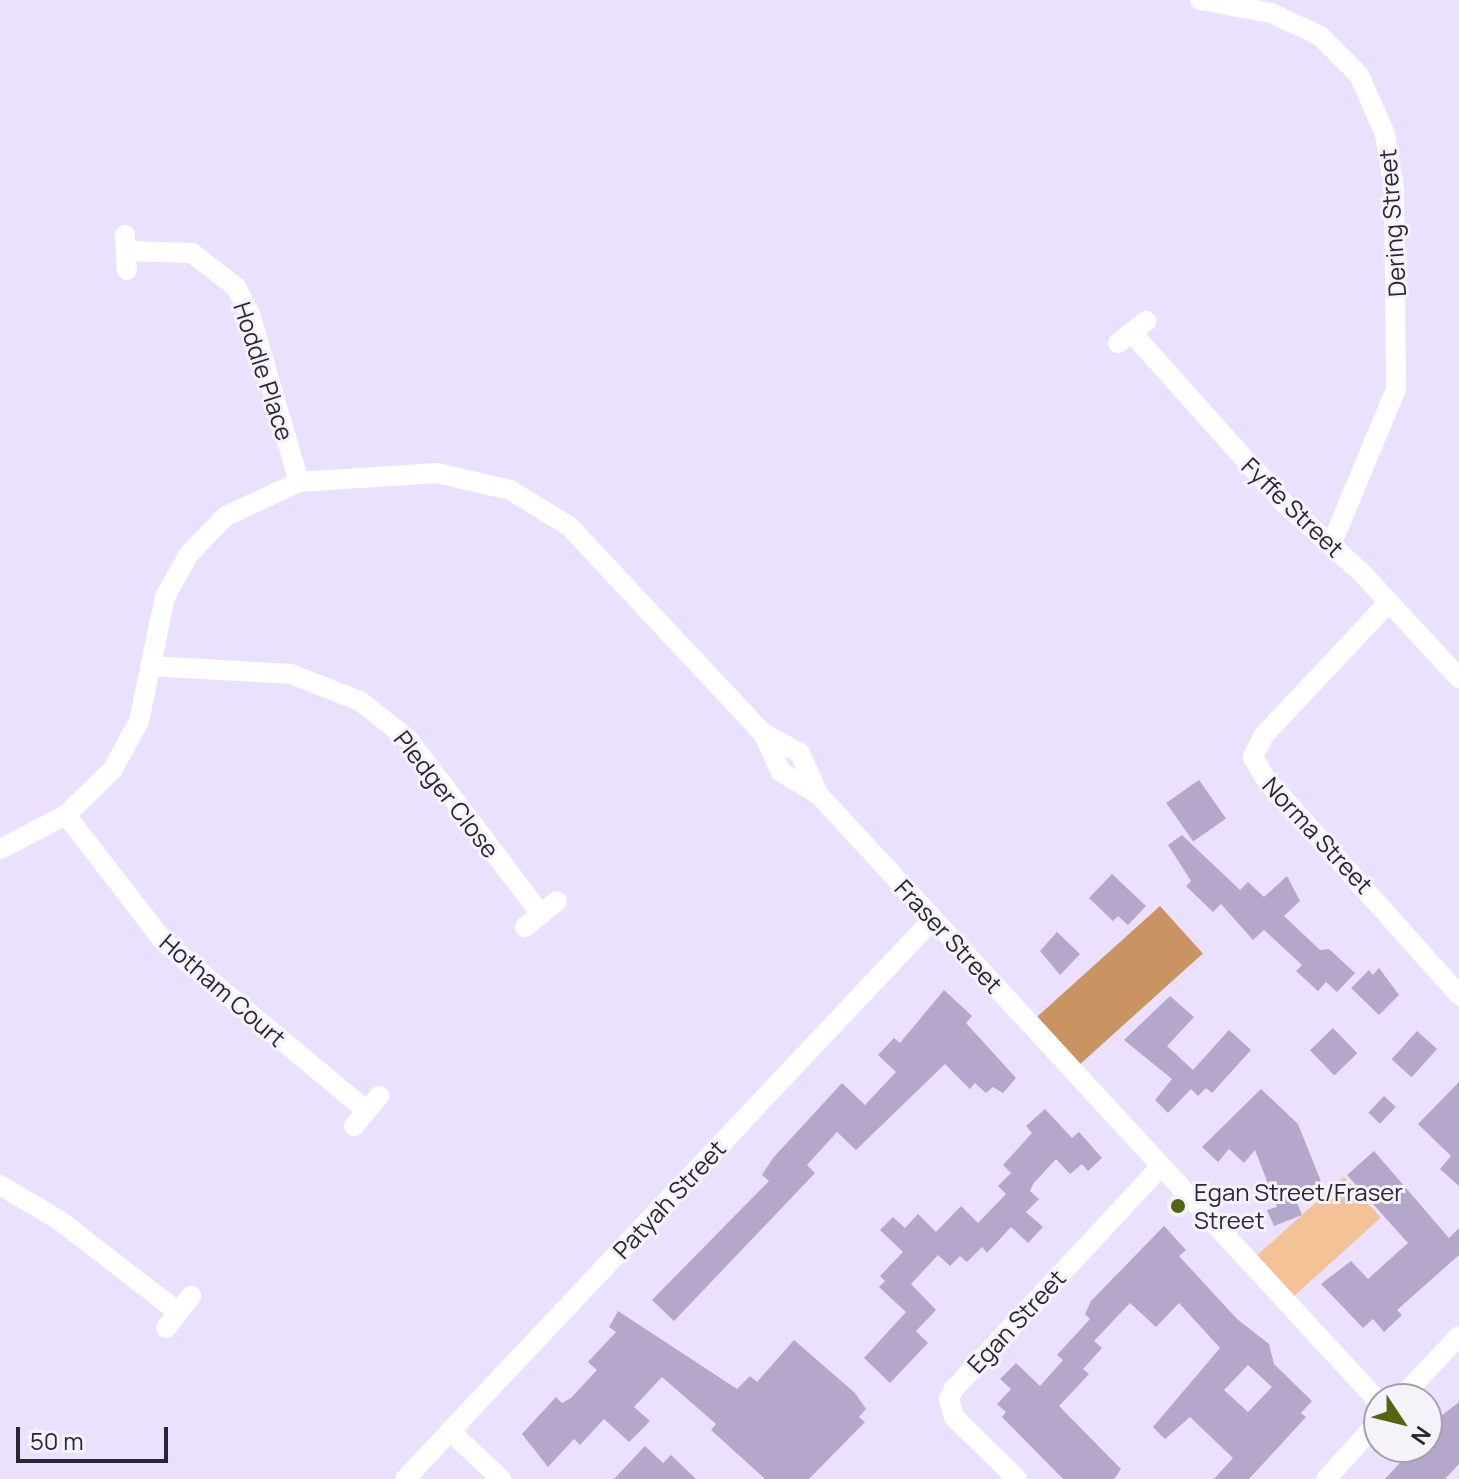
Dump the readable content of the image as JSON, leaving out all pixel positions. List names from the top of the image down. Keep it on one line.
{"streets":{"street":["Dering Street","Hoddle Place","Fyffe Street","Pledger Close","Norma Street","Fraser Street","Hotham Court","Patyah Street","Egan Street"]},"crossings":[["Dering Street","Fyffe Street"],["Hoddle Place","Fraser Street"],["Fyffe Street","Norma Street"],["Fraser Street","Patyah Street"],["Fraser Street","Egan Street"]],"places":["Egan Street/Fraser Street"],"scale_bar":"50 m","north":"bottom right"}
